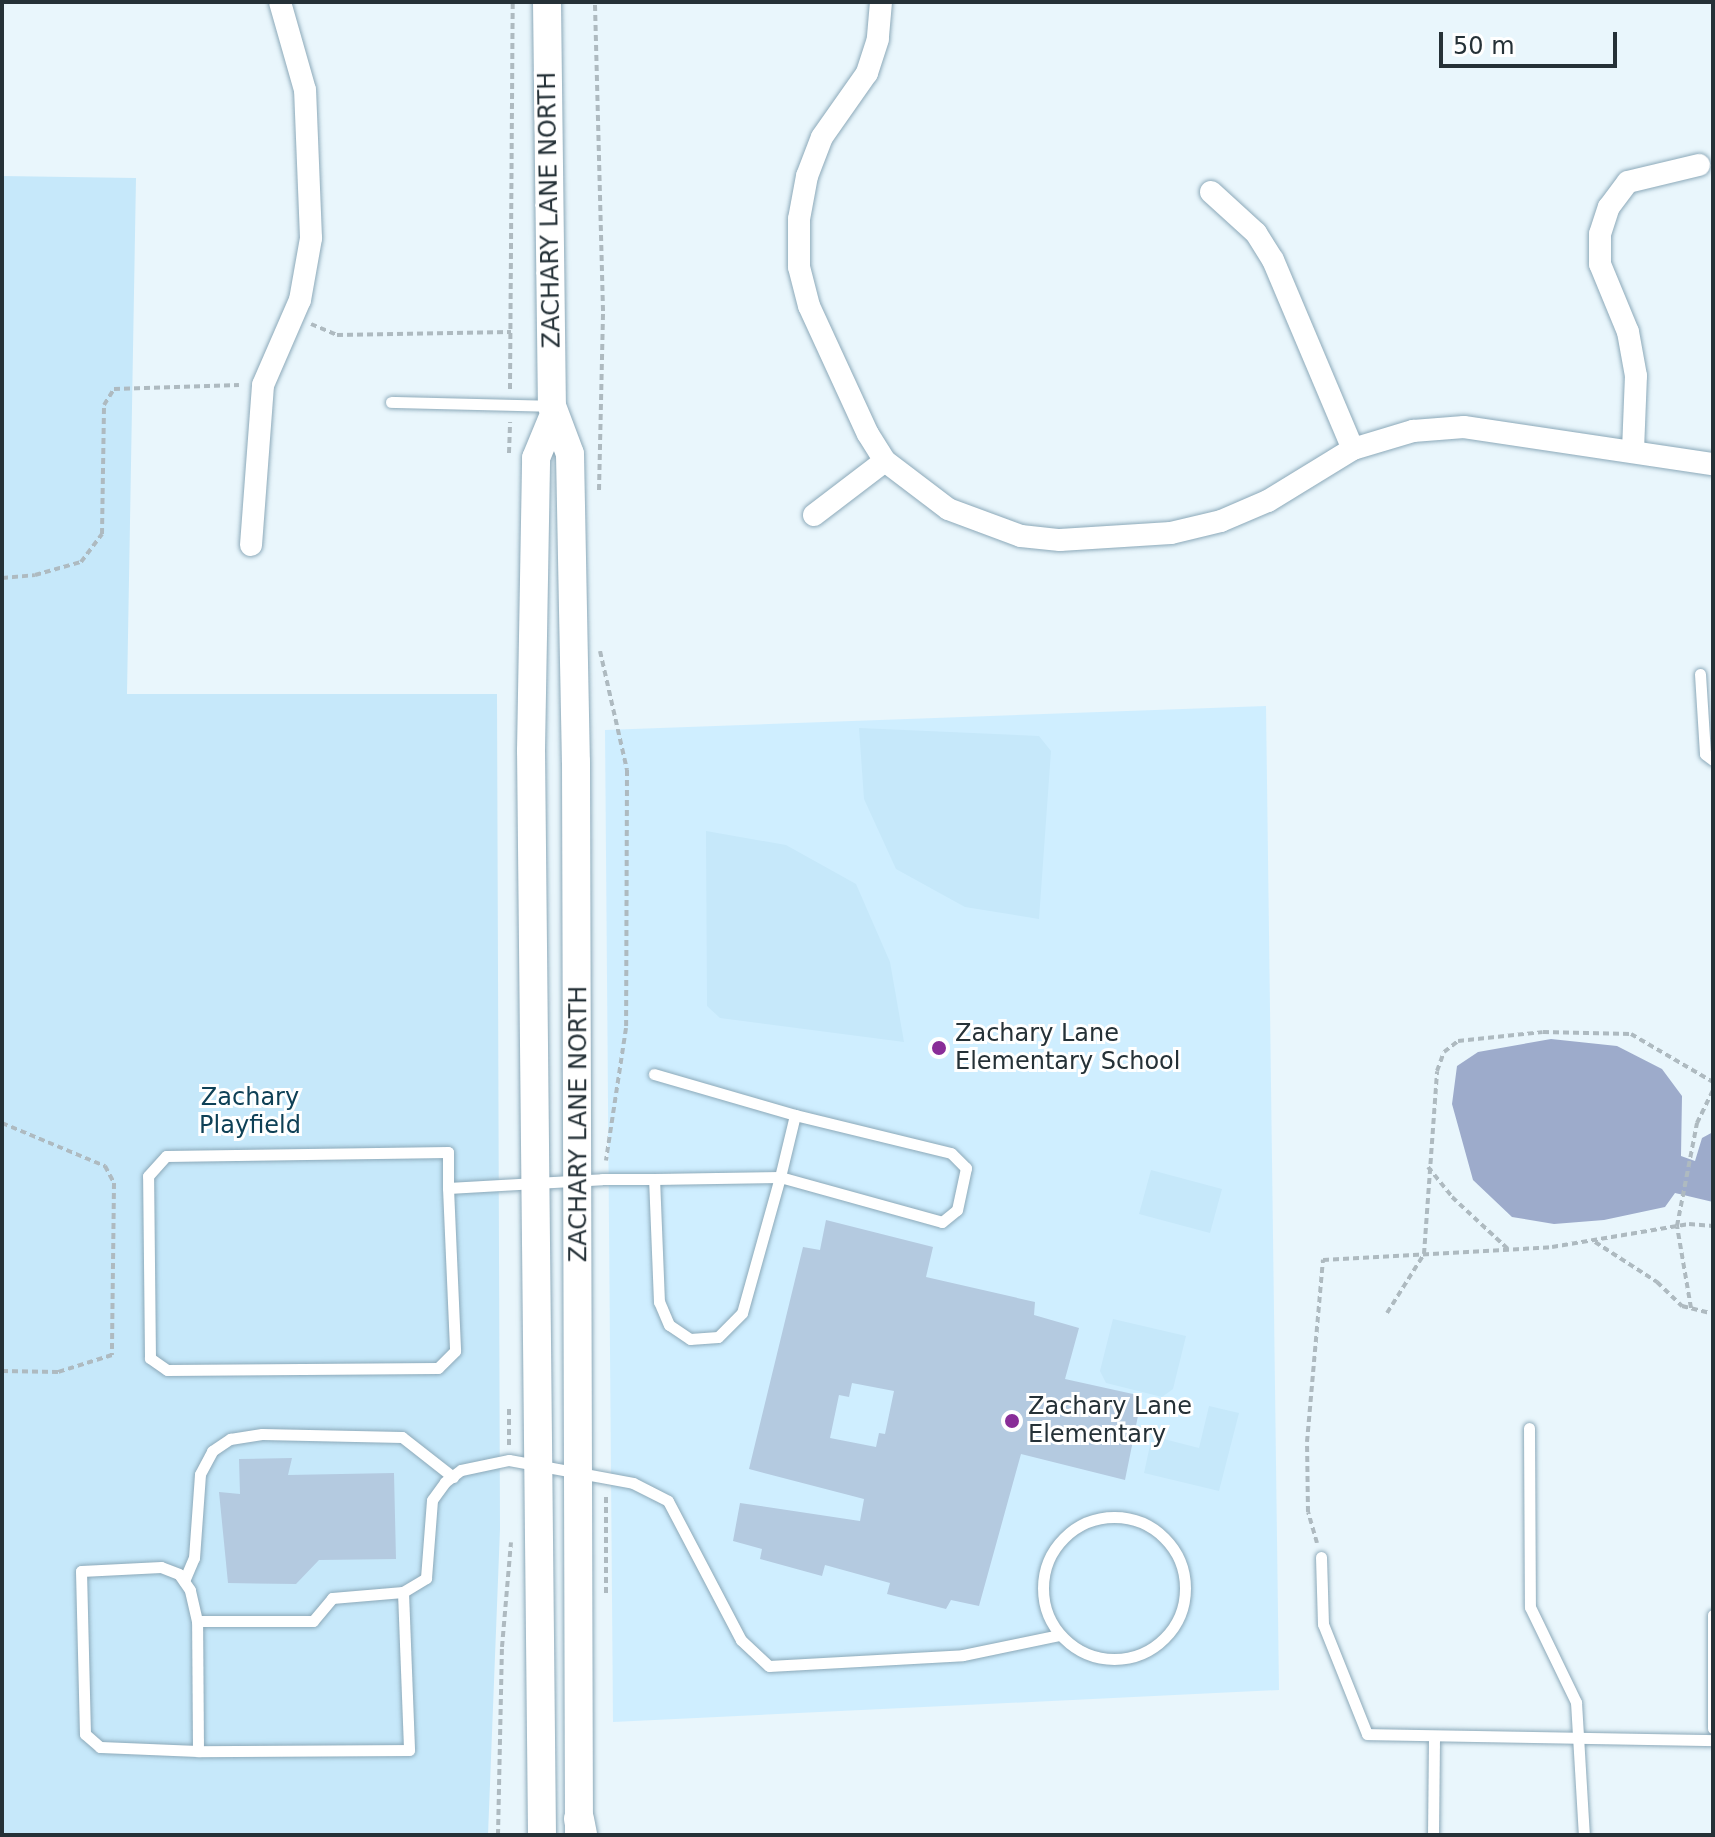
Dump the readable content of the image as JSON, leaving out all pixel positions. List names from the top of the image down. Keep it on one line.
{"streets":{"street":["ZACHARY LANE NORTH"]},"parks":["Zachary Playfield"],"places":["Zachary Lane Elementary School","Zachary Lane Elementary"],"scale_bar":"50 m"}
